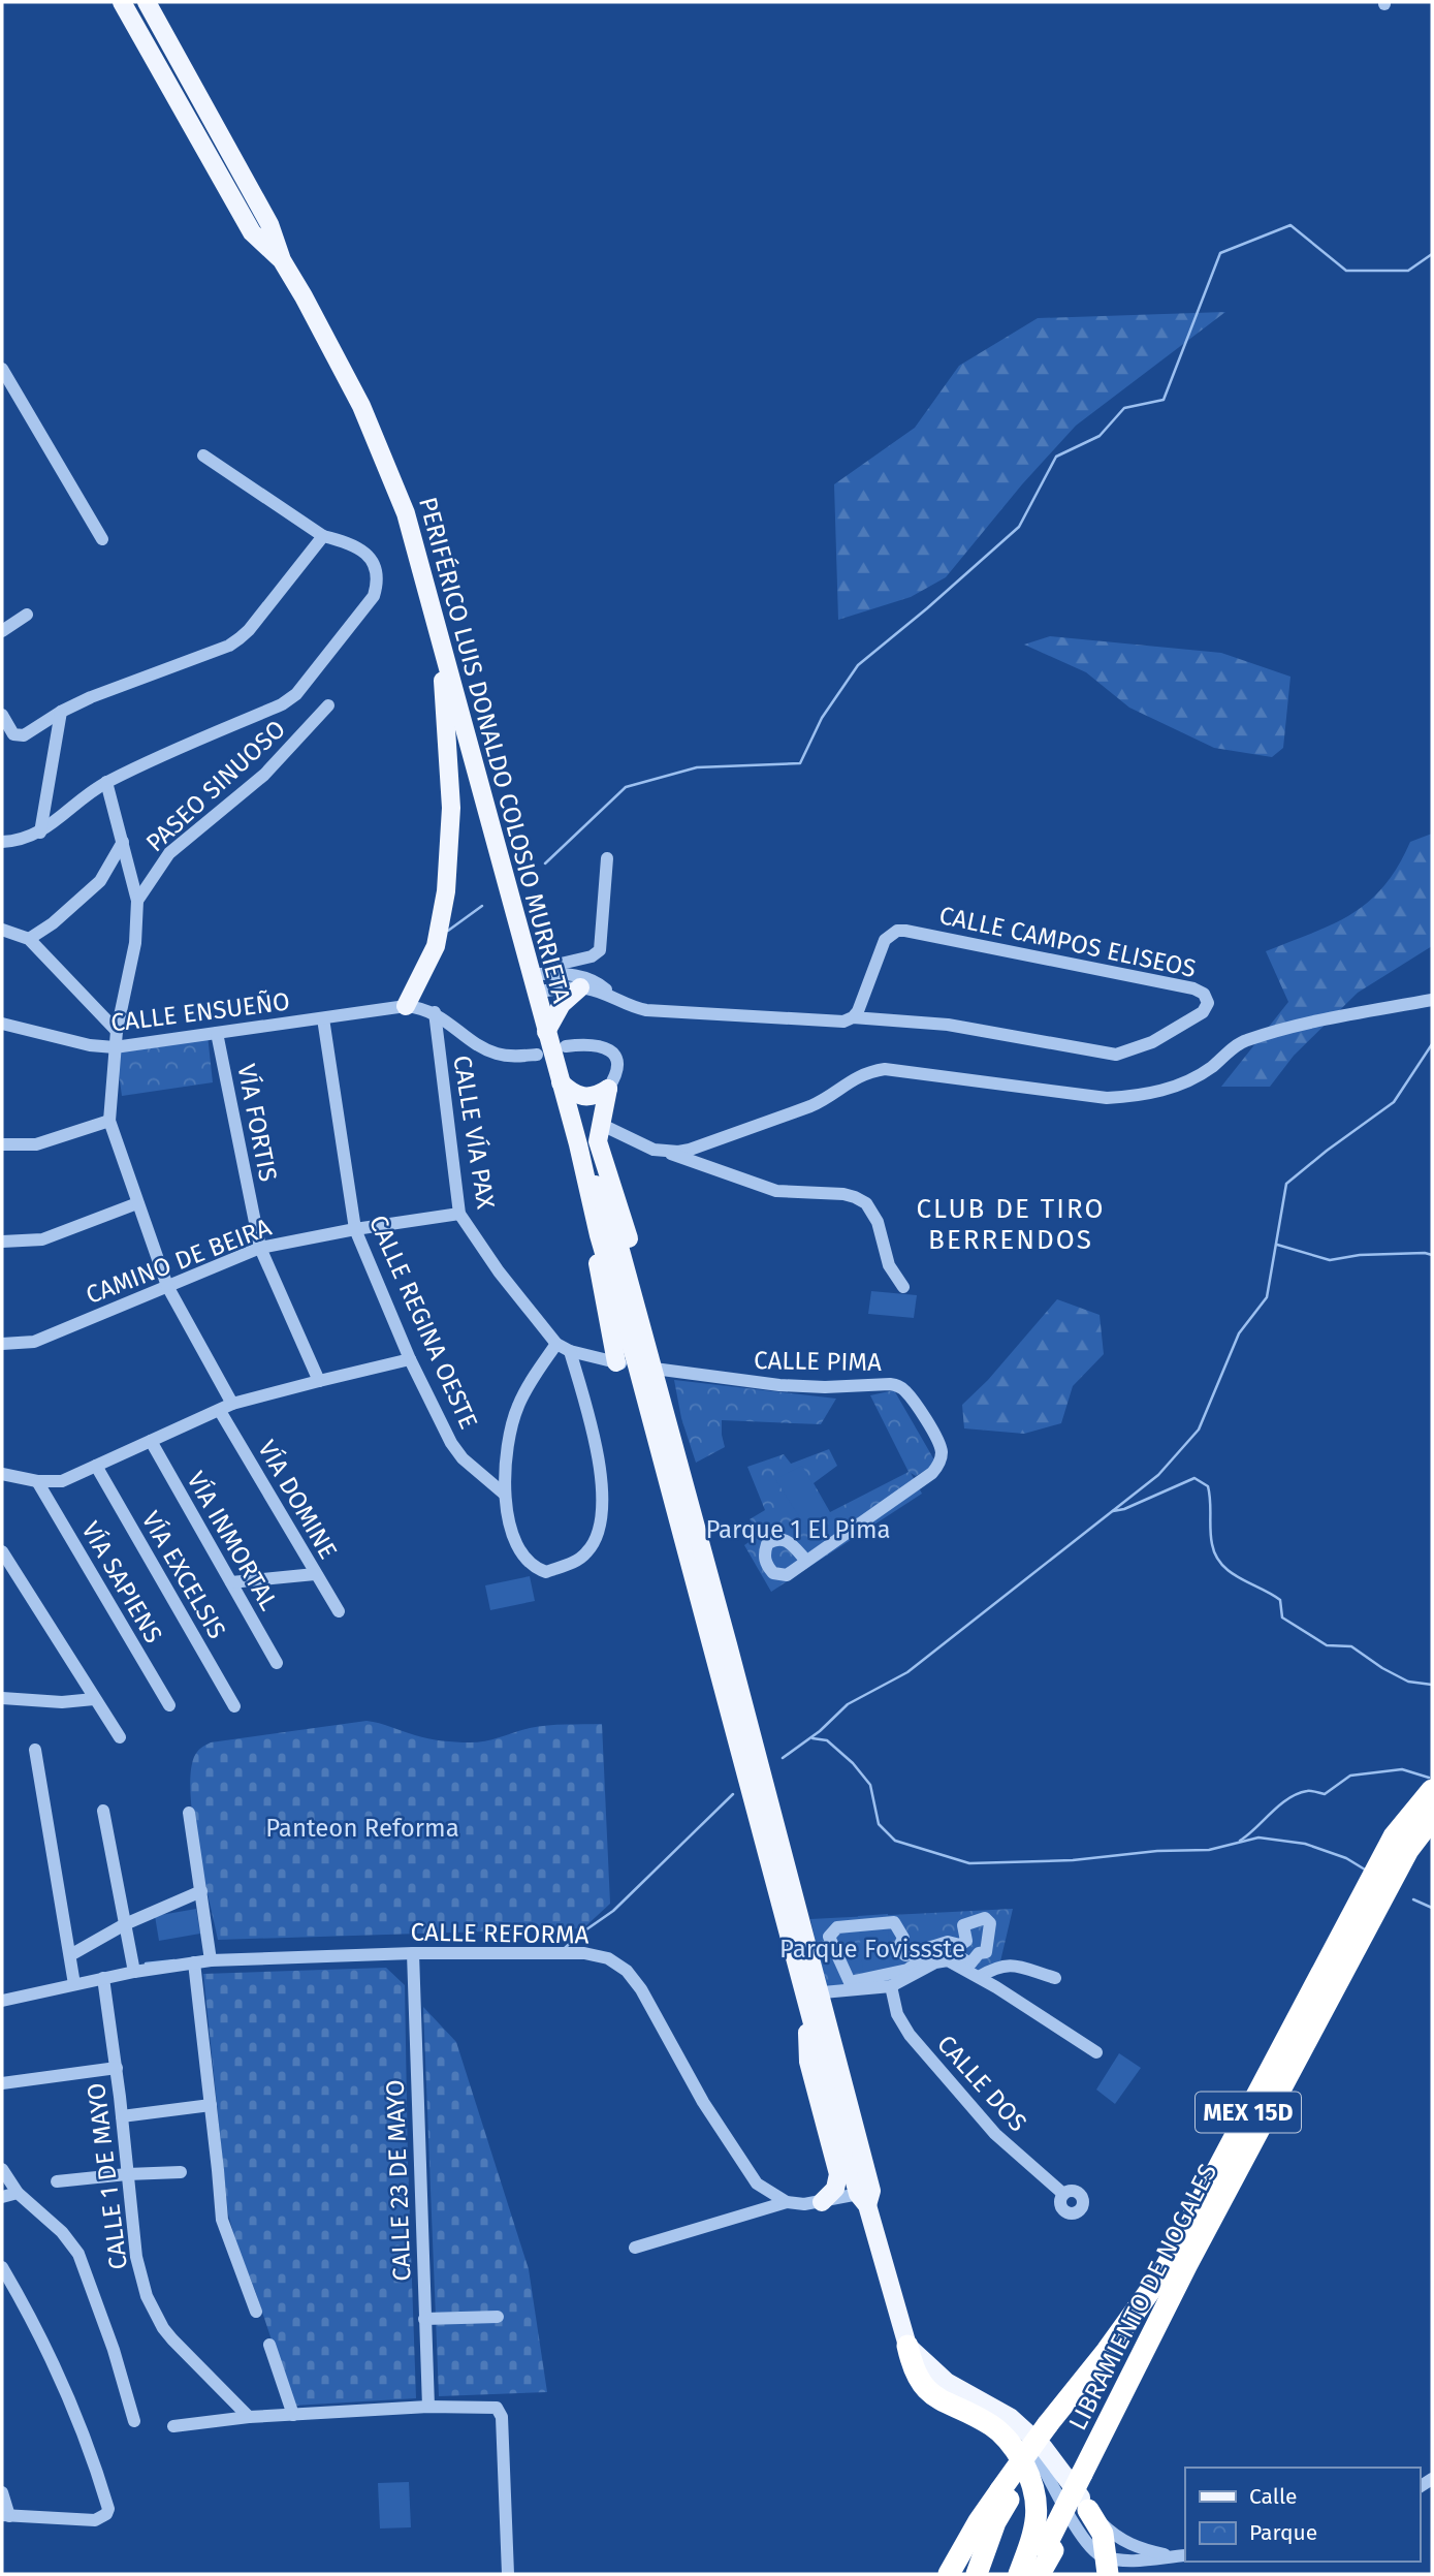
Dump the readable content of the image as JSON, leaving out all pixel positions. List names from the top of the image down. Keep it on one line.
{"streets":{"highway":["MEX 15D","LIBRAMIENTO DE NOGALES"],"main road":["PERIFÉRICO LUIS DONALDO COLOSIO MURRIETA"],"street":["PASEO SINUOSO","CALLE CAMPOS ELISEOS","CALLE ENSUEÑO","VÍA FORTIS","CALLE VÍA PAX","CAMINO DE BEIRA","CALLE REGINA OESTE","CALLE PIMA","VÍA DOMINE","VÍA INMORTAL","VÍA EXCELSIS","VÍA SAPIENS","CALLE REFORMA","CALLE DOS","CALLE 1 DE MAYO","CALLE 23 DE MAYO"]},"crossings":[["PERIFÉRICO LUIS DONALDO COLOSIO MURRIETA","CALLE CAMPOS ELISEOS"],["PERIFÉRICO LUIS DONALDO COLOSIO MURRIETA","CALLE VÍA PAX"],["PERIFÉRICO LUIS DONALDO COLOSIO MURRIETA","CALLE PIMA"],["PASEO SINUOSO","CALLE ENSUEÑO"],["CALLE ENSUEÑO","VÍA FORTIS"],["CALLE ENSUEÑO","CALLE REGINA OESTE"],["VÍA FORTIS","CAMINO DE BEIRA"],["CALLE VÍA PAX","CAMINO DE BEIRA"],["CALLE VÍA PAX","CALLE PIMA"],["CAMINO DE BEIRA","CALLE REGINA OESTE"],["CALLE REFORMA","CALLE 1 DE MAYO"],["CALLE REFORMA","CALLE 23 DE MAYO"]],"districts":["CLUB DE TIRO BERRENDOS"],"parks":["Parque 1 El Pima","Panteon Reforma","Parque Fovissste"],"legend":["Calle","Parque"]}
